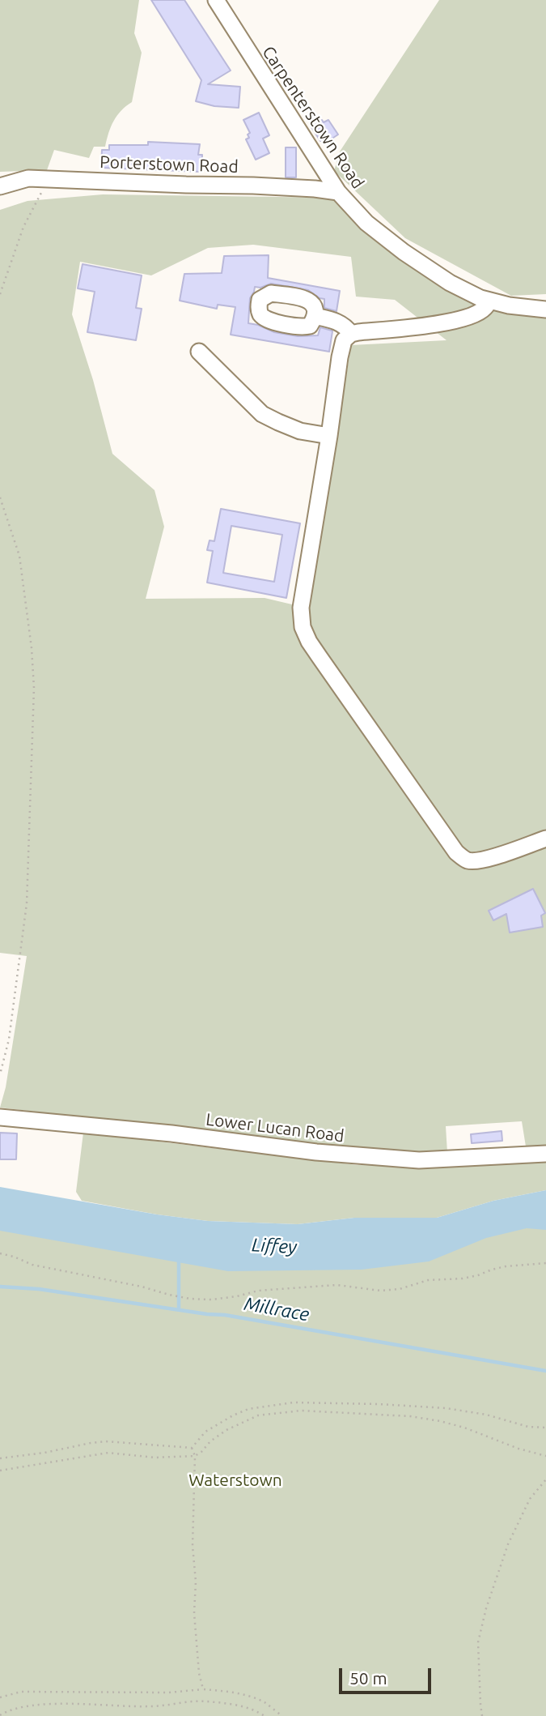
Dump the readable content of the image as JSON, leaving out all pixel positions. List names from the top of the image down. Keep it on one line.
{"streets":{"street":["Carpenterstown Road","Porterstown Road","Lower Lucan Road"]},"crossings":[["Carpenterstown Road","Porterstown Road"]],"water":["Liffey","Millrace"],"parks":["Waterstown"],"scale_bar":"50 m"}
